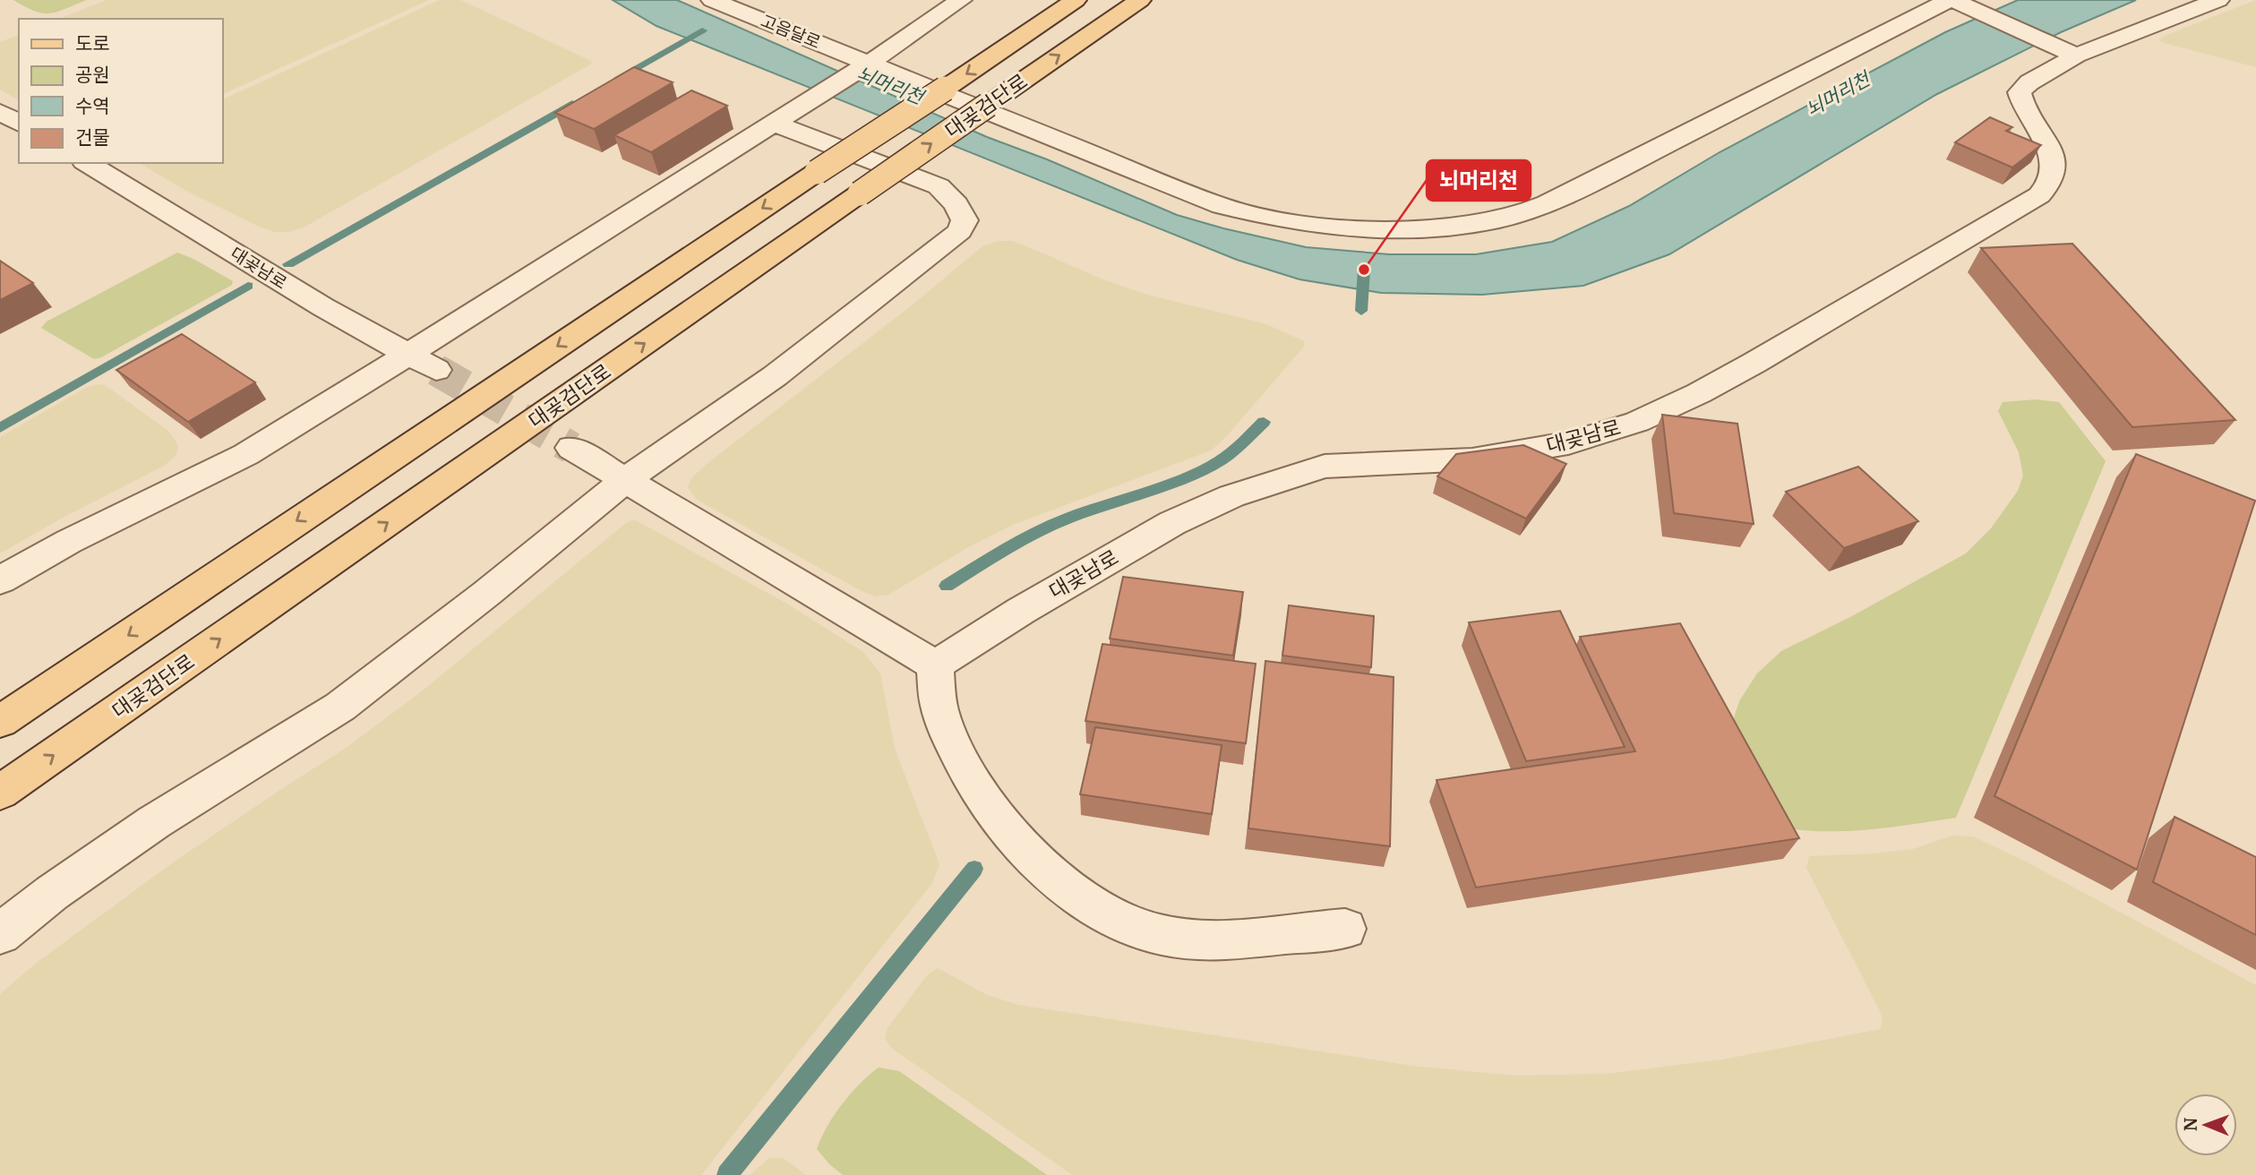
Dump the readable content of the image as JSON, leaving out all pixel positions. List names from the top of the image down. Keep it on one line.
{"streets":{"main road":["대곶검단로"],"lane":["고음달로","대곶남로"]},"water":["뇌머리천"],"places":["뇌머리천"],"legend":["도로","공원","수역","건물"],"north":"left"}
